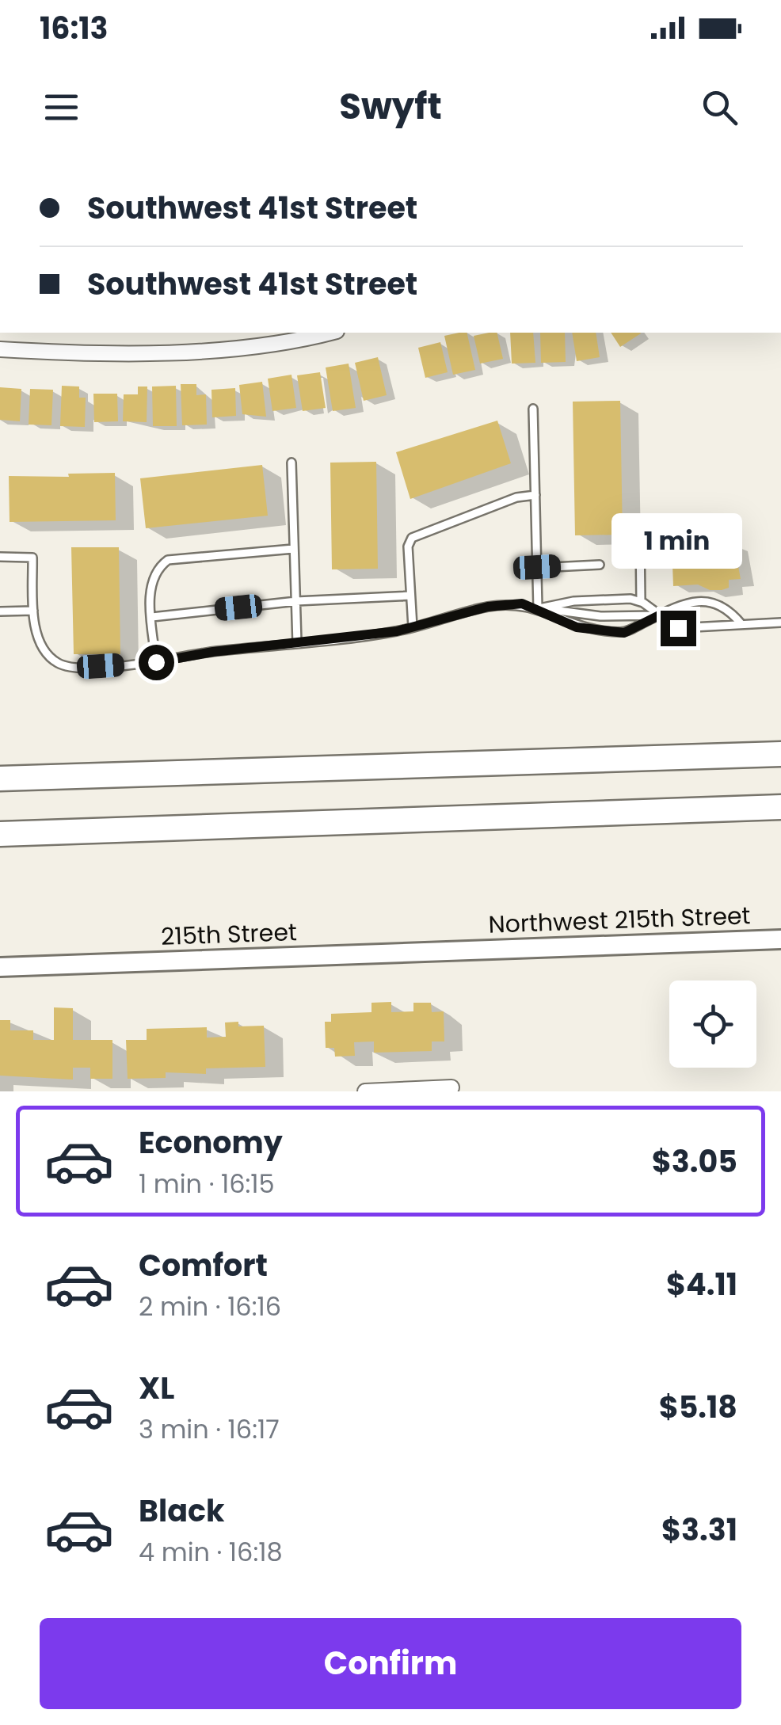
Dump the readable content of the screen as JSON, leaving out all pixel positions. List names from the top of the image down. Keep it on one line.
{"streets":{"street":["Northwest 215th Street","215th Street"]},"crossings":[["Northwest 215th Street","215th Street"]],"page":{"status":"16:13","header":"Swyft","banner":["Southwest 41st Street","Southwest 41st Street"],"bubble":"1 min","list":[{"name":"Economy","note":"1 min · 16:15","value":"$3.05"},{"name":"Comfort","note":"2 min · 16:16","value":"$4.11"},{"name":"XL","note":"3 min · 16:17","value":"$5.18"},{"name":"Black","note":"4 min · 16:18","value":"$3.31"}],"buttons":"Confirm"}}
